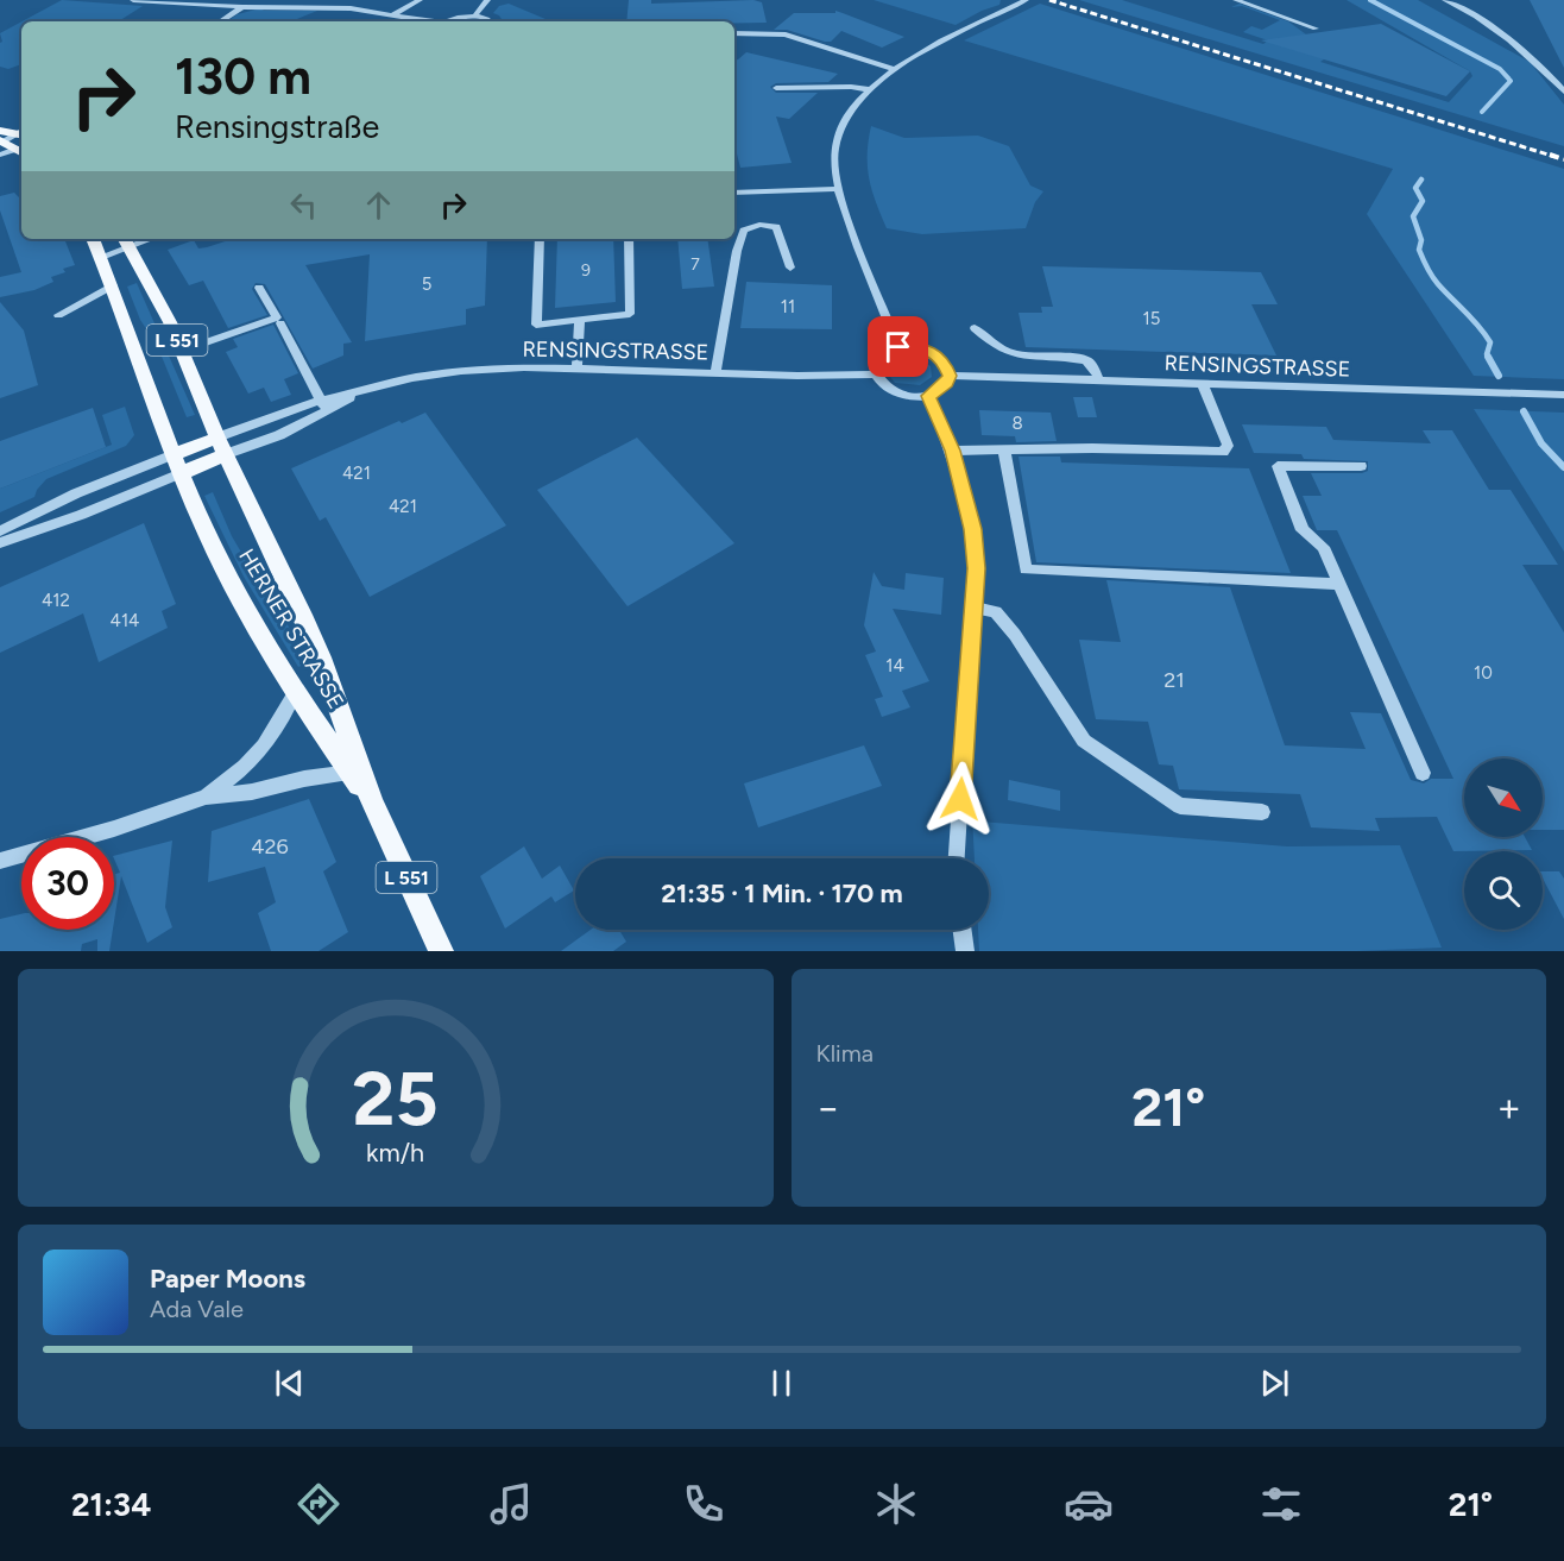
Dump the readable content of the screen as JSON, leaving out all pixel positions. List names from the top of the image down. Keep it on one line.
{"streets":{"main road":["L 551","HERNER STRASSE"],"street":["RENSINGSTRASSE"]},"crossings":[["RENSINGSTRASSE","HERNER STRASSE"]],"house_numbers":["7","9","5","11","15","8","421","421","412","414","14","10","21","426"],"north":"bottom right","page":{"turn":["130 m","Rensingstraße"],"limit":"30","trip":"21:35 · 1 Min. · 170 m","tile":"Klima","heat":["−","21°","+"],"song":["Paper Moons","Ada Vale"],"tabs":["21:34","21°"],"gauge":["25","km/h"]}}
